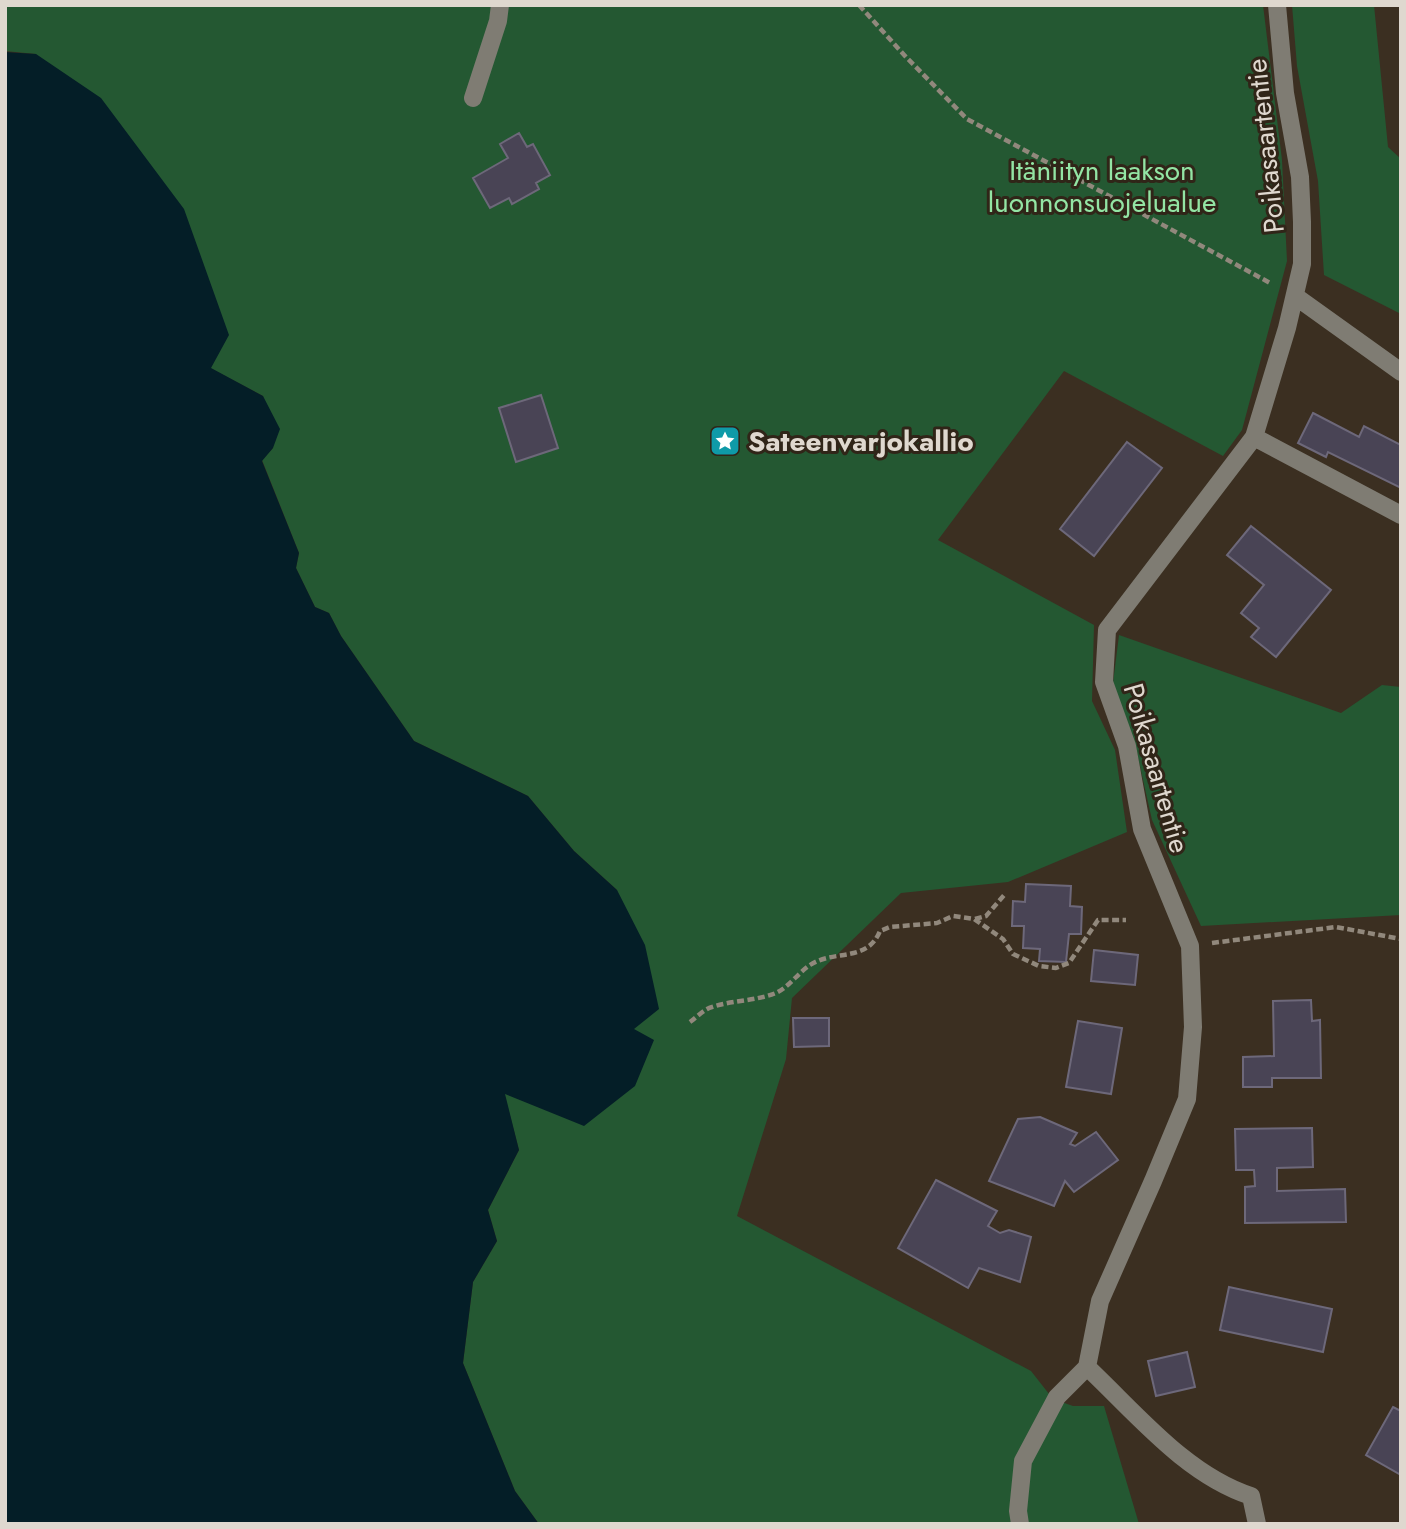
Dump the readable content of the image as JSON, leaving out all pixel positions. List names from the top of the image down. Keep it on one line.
{"streets":{"street":["Poikasaartentie"]},"parks":["Itäniityn laakson luonnonsuojelualue"],"places":{"place":["Sateenvarjokallio"]}}
